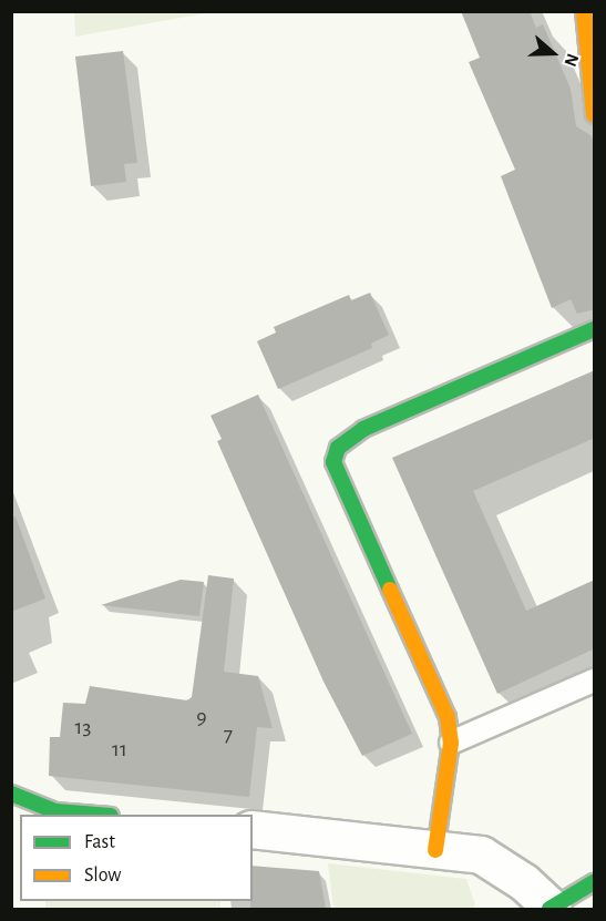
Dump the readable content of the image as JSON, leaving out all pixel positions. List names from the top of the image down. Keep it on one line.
{"house_numbers":["9","13","7","11"],"legend":["Fast","Slow"],"north":"right"}
